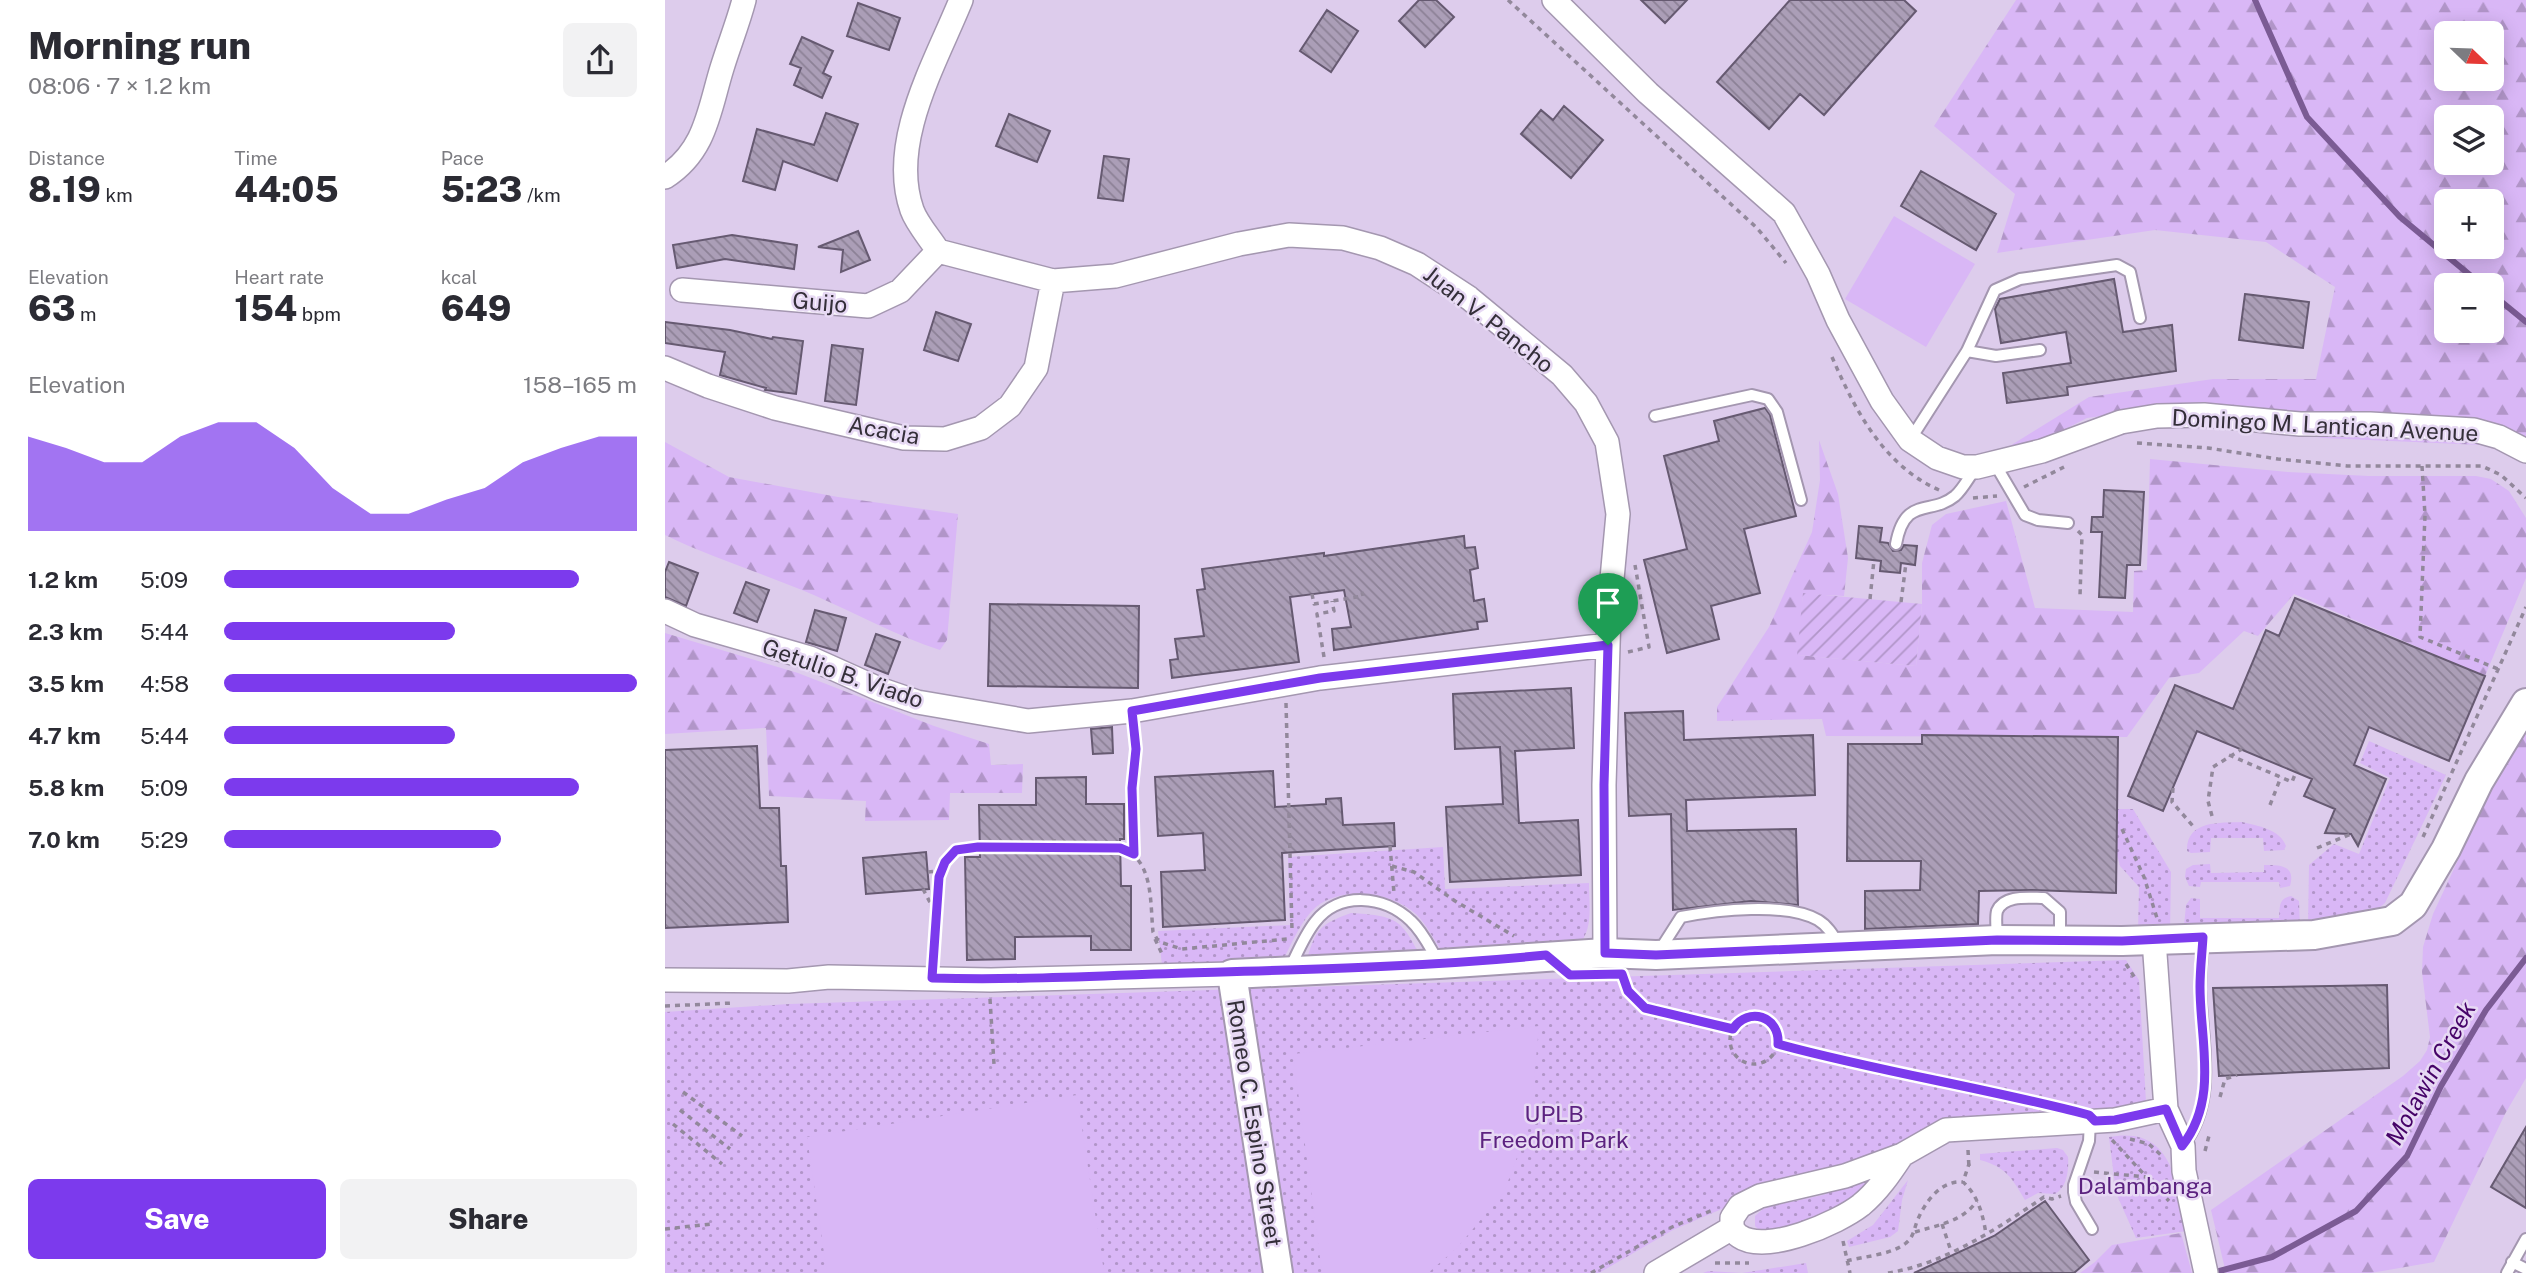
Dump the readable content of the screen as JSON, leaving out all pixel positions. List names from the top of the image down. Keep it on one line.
{"streets":{"street":["Guijo","Juan V. Pancho","Domingo M. Lantican Avenue","Acacia","Getulio B. Viado","Romeo C. Espino Street"]},"crossings":[["Guijo","Juan V. Pancho"],["Juan V. Pancho","Acacia"],["Juan V. Pancho","Getulio B. Viado"]],"water":["Molawin Creek"],"parks":["UPLB Freedom Park","Dalambanga"],"north":"bottom right","page":{"heading":["Morning run","08:06 · 7 × 1.2 km"],"map_buttons":["+","−"],"stats":[["Distance","8.19 km"],["Time","44:05"],["Pace","5:23 /km"],["Elevation","63 m"],["Heart rate","154 bpm"],["kcal","649"]],"chart":["Elevation","158–165 m"],"list":[{"name":"1.2 km","note":"5:09"},{"name":"2.3 km","note":"5:44"},{"name":"3.5 km","note":"4:58"},{"name":"4.7 km","note":"5:44"},{"name":"5.8 km","note":"5:09"},{"name":"7.0 km","note":"5:29"}],"buttons":["Save","Share"]}}
